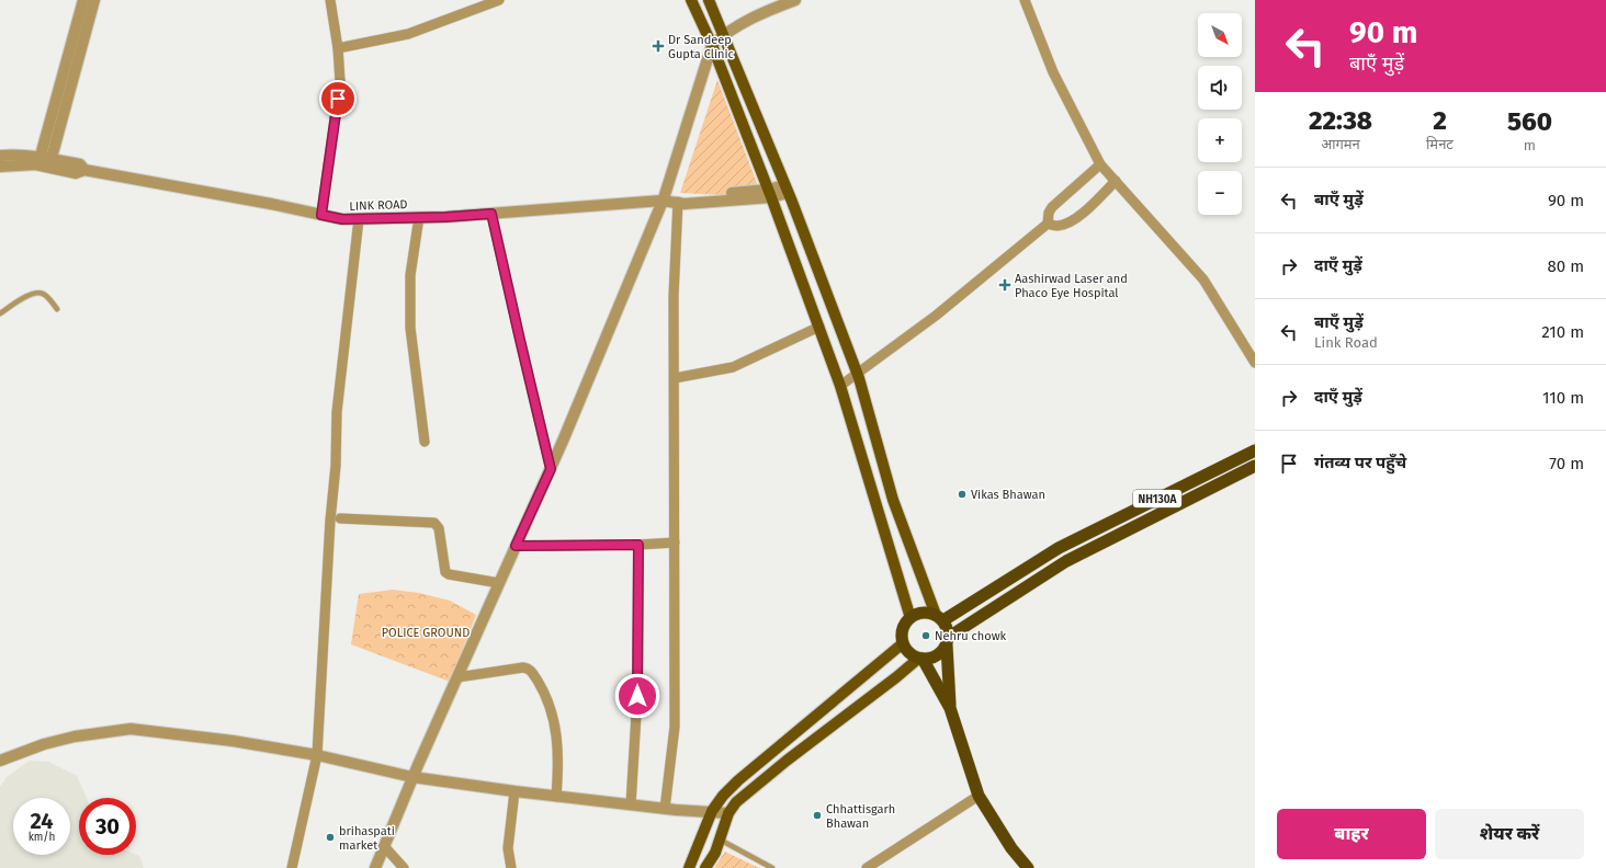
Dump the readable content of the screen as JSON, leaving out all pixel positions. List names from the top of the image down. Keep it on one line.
{"streets":{"highway":["NH130A"],"street":["LINK ROAD"]},"parks":["POLICE GROUND"],"places":{"health":["Dr Sandeep Gupta Clinic","Aashirwad Laser and Phaco Eye Hospital"],"other":["Vikas Bhawan","Nehru chowk","Chhattisgarh Bhawan","brihaspati market"]},"north":"bottom right","page":{"turn":["90 m","बाएँ मुड़ें"],"map_buttons":["+","−"],"eta":["22:38","आगमन","2","मिनट","560","m"],"list":[{"name":"बाएँ मुड़ें","value":"90 m"},{"name":"दाएँ मुड़ें","value":"80 m"},{"name":"बाएँ मुड़ें","note":"Link Road","value":"210 m"},{"name":"दाएँ मुड़ें","value":"110 m"},{"name":"गंतव्य पर पहुँचे","value":"70 m"}],"speed":"24 km/h","limit":"30","buttons":["बाहर","शेयर करें"]}}
